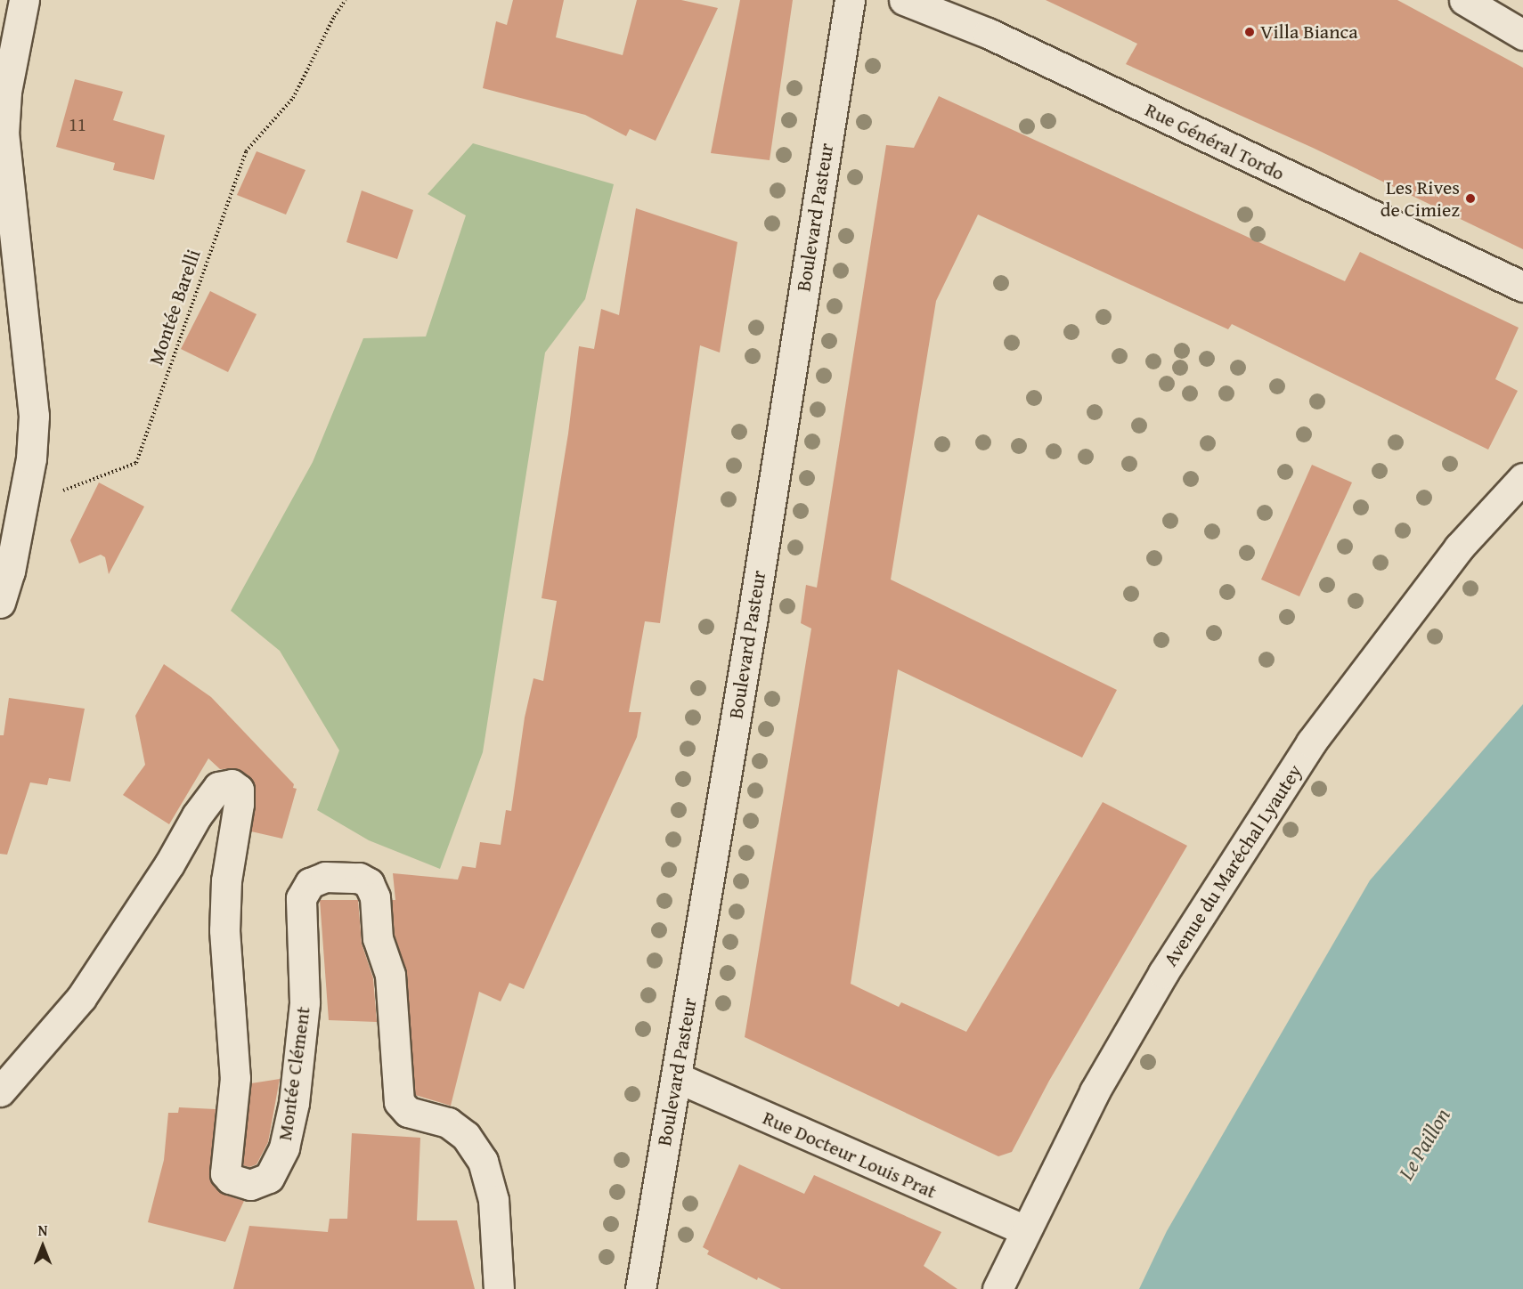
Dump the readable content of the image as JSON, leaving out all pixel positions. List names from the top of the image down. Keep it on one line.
{"streets":{"street":["Rue Général Tordo","Boulevard Pasteur","Avenue du Maréchal Lyautey","Montée Clément","Rue Docteur Louis Prat"],"path":["Montée Barelli"]},"crossings":[["Boulevard Pasteur","Rue Docteur Louis Prat"],["Avenue du Maréchal Lyautey","Rue Docteur Louis Prat"]],"water":["Le Paillon"],"places":["Villa Bianca","Les Rives de Cimiez"],"house_numbers":["11"],"north":"top"}
